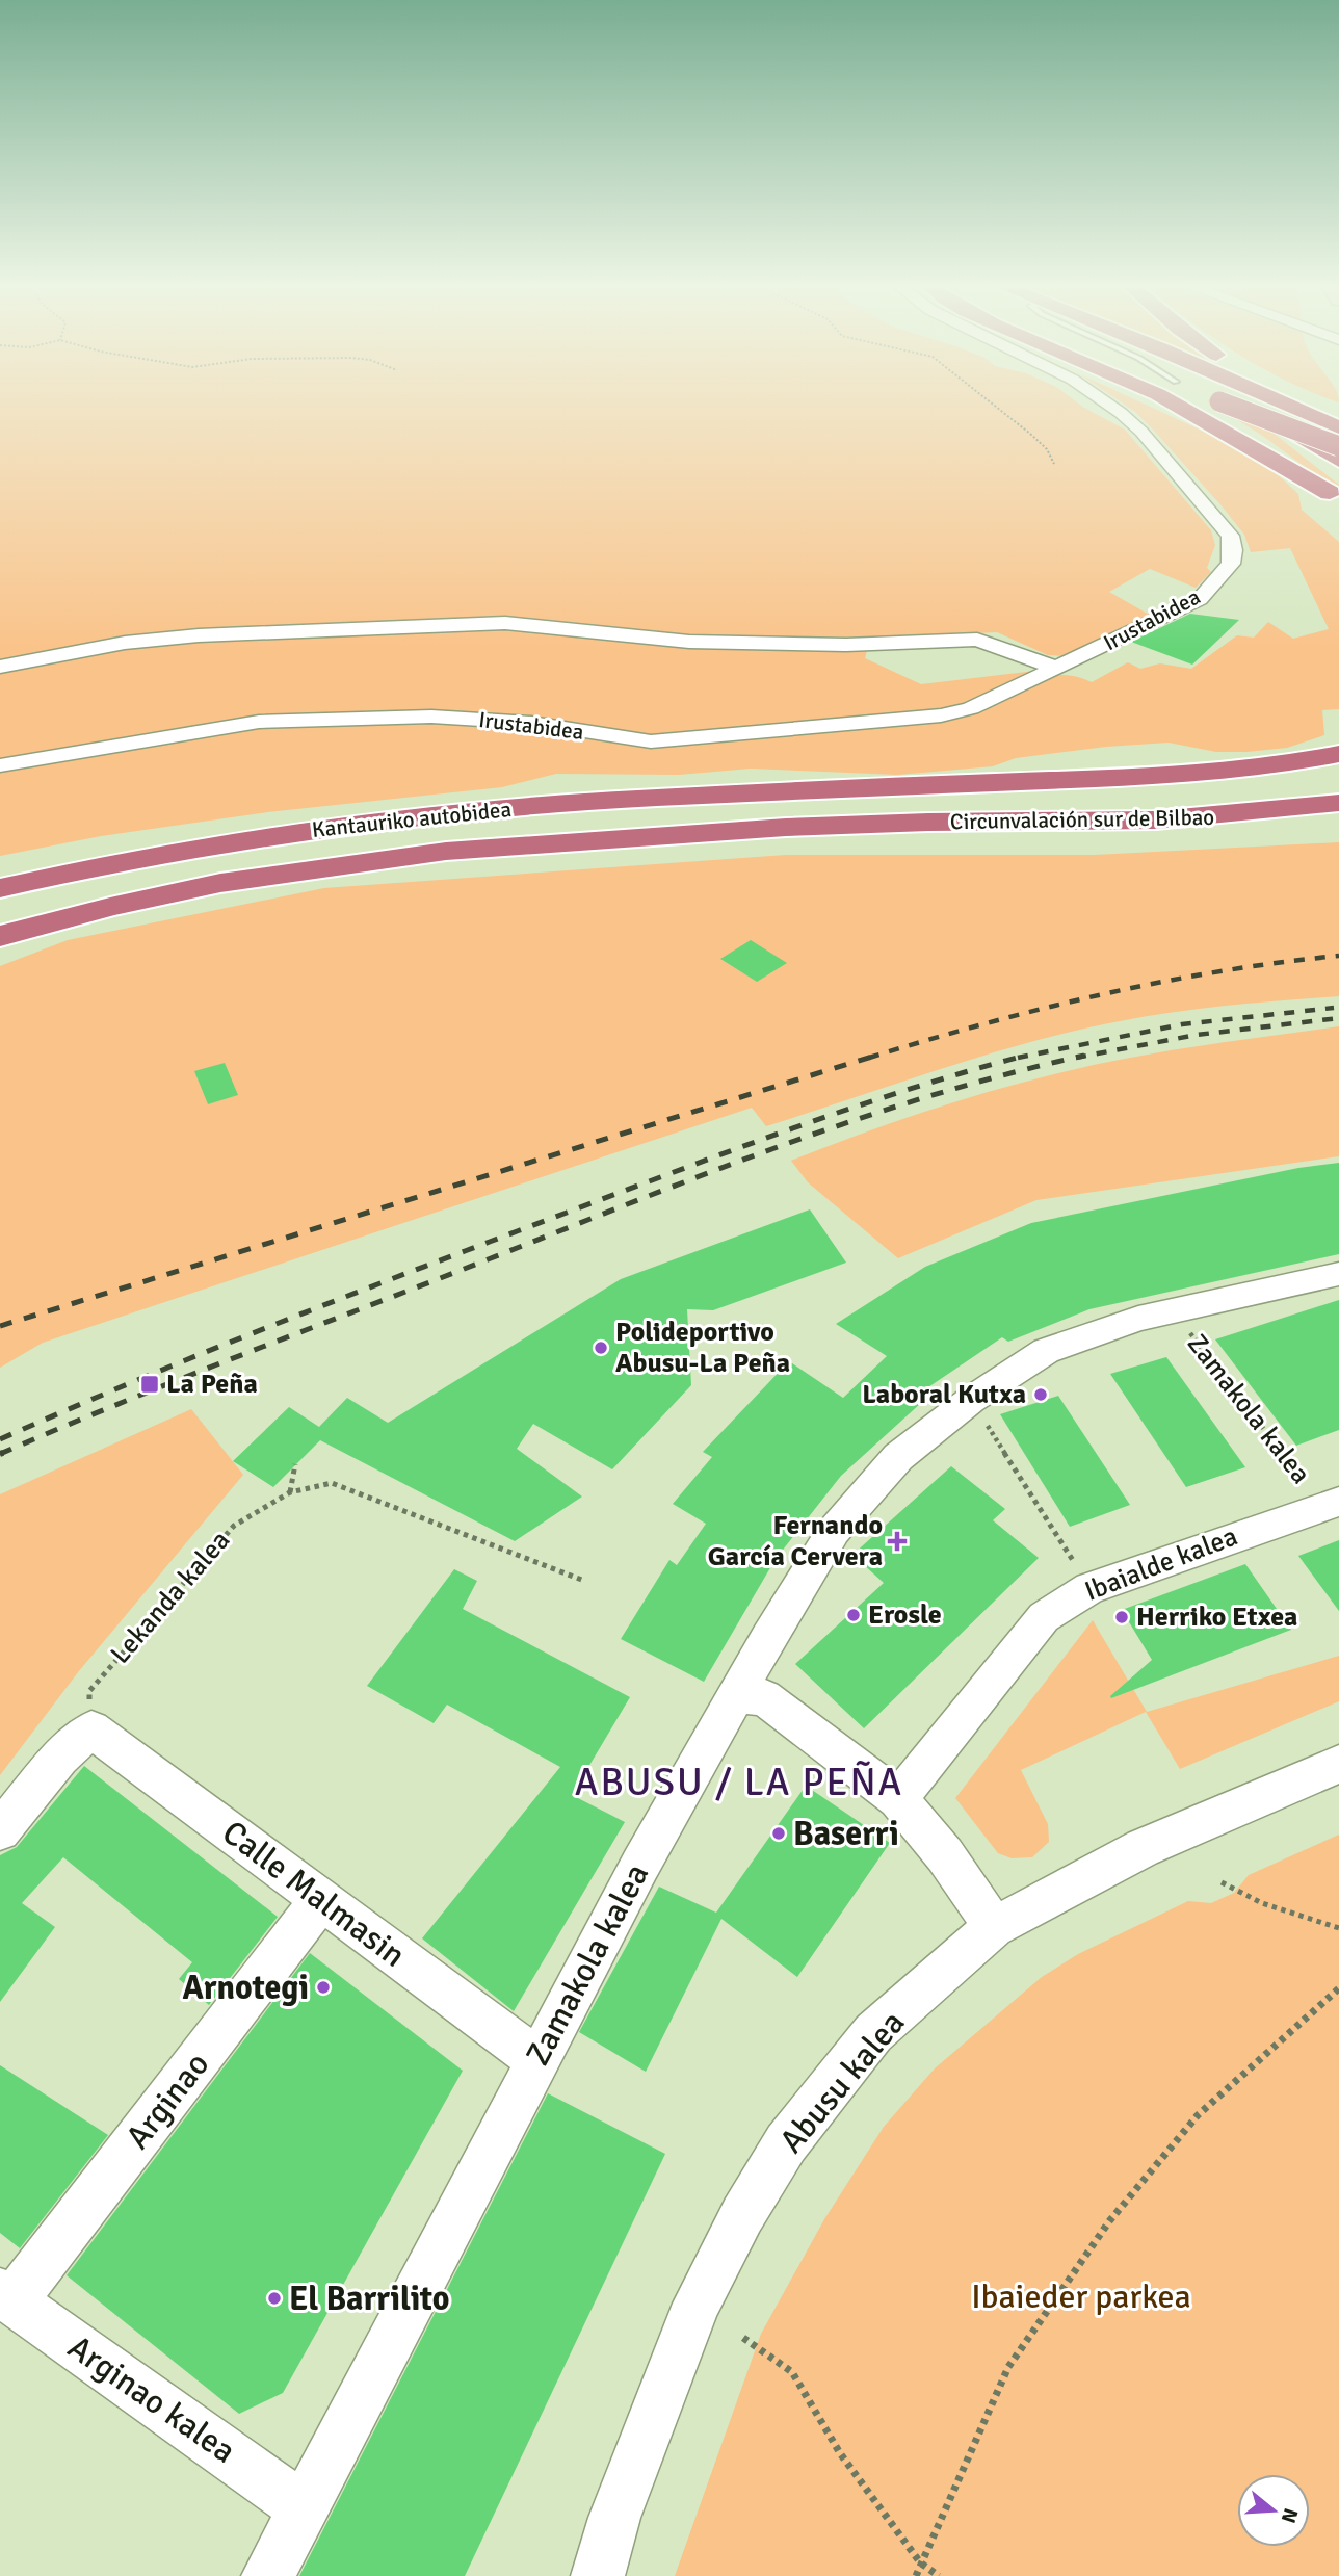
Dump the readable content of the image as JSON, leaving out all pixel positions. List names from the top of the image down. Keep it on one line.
{"streets":{"highway":["Kantauriko autobidea","Circunvalación sur de Bilbao"],"street":["Irustabidea","Zamakola kalea","Ibaialde kalea","Calle Malmasin","Abusu kalea","Arginao","Arginao kalea"],"path":["Lekanda kalea"]},"crossings":[["Kantauriko autobidea","Circunvalación sur de Bilbao"],["Zamakola kalea","Ibaialde kalea"],["Zamakola kalea","Calle Malmasin"],["Zamakola kalea","Arginao kalea"],["Lekanda kalea","Calle Malmasin"],["Calle Malmasin","Arginao"],["Arginao","Arginao kalea"]],"districts":["ABUSU / LA PEÑA"],"parks":["Ibaieder parkea"],"places":{"other":["Polideportivo Abusu-La Peña","Laboral Kutxa","Erosle","Herriko Etxea","Baserri","Arnotegi","El Barrilito"],"transit":["La Peña"],"health":["Fernando García Cervera"]},"north":"right"}
